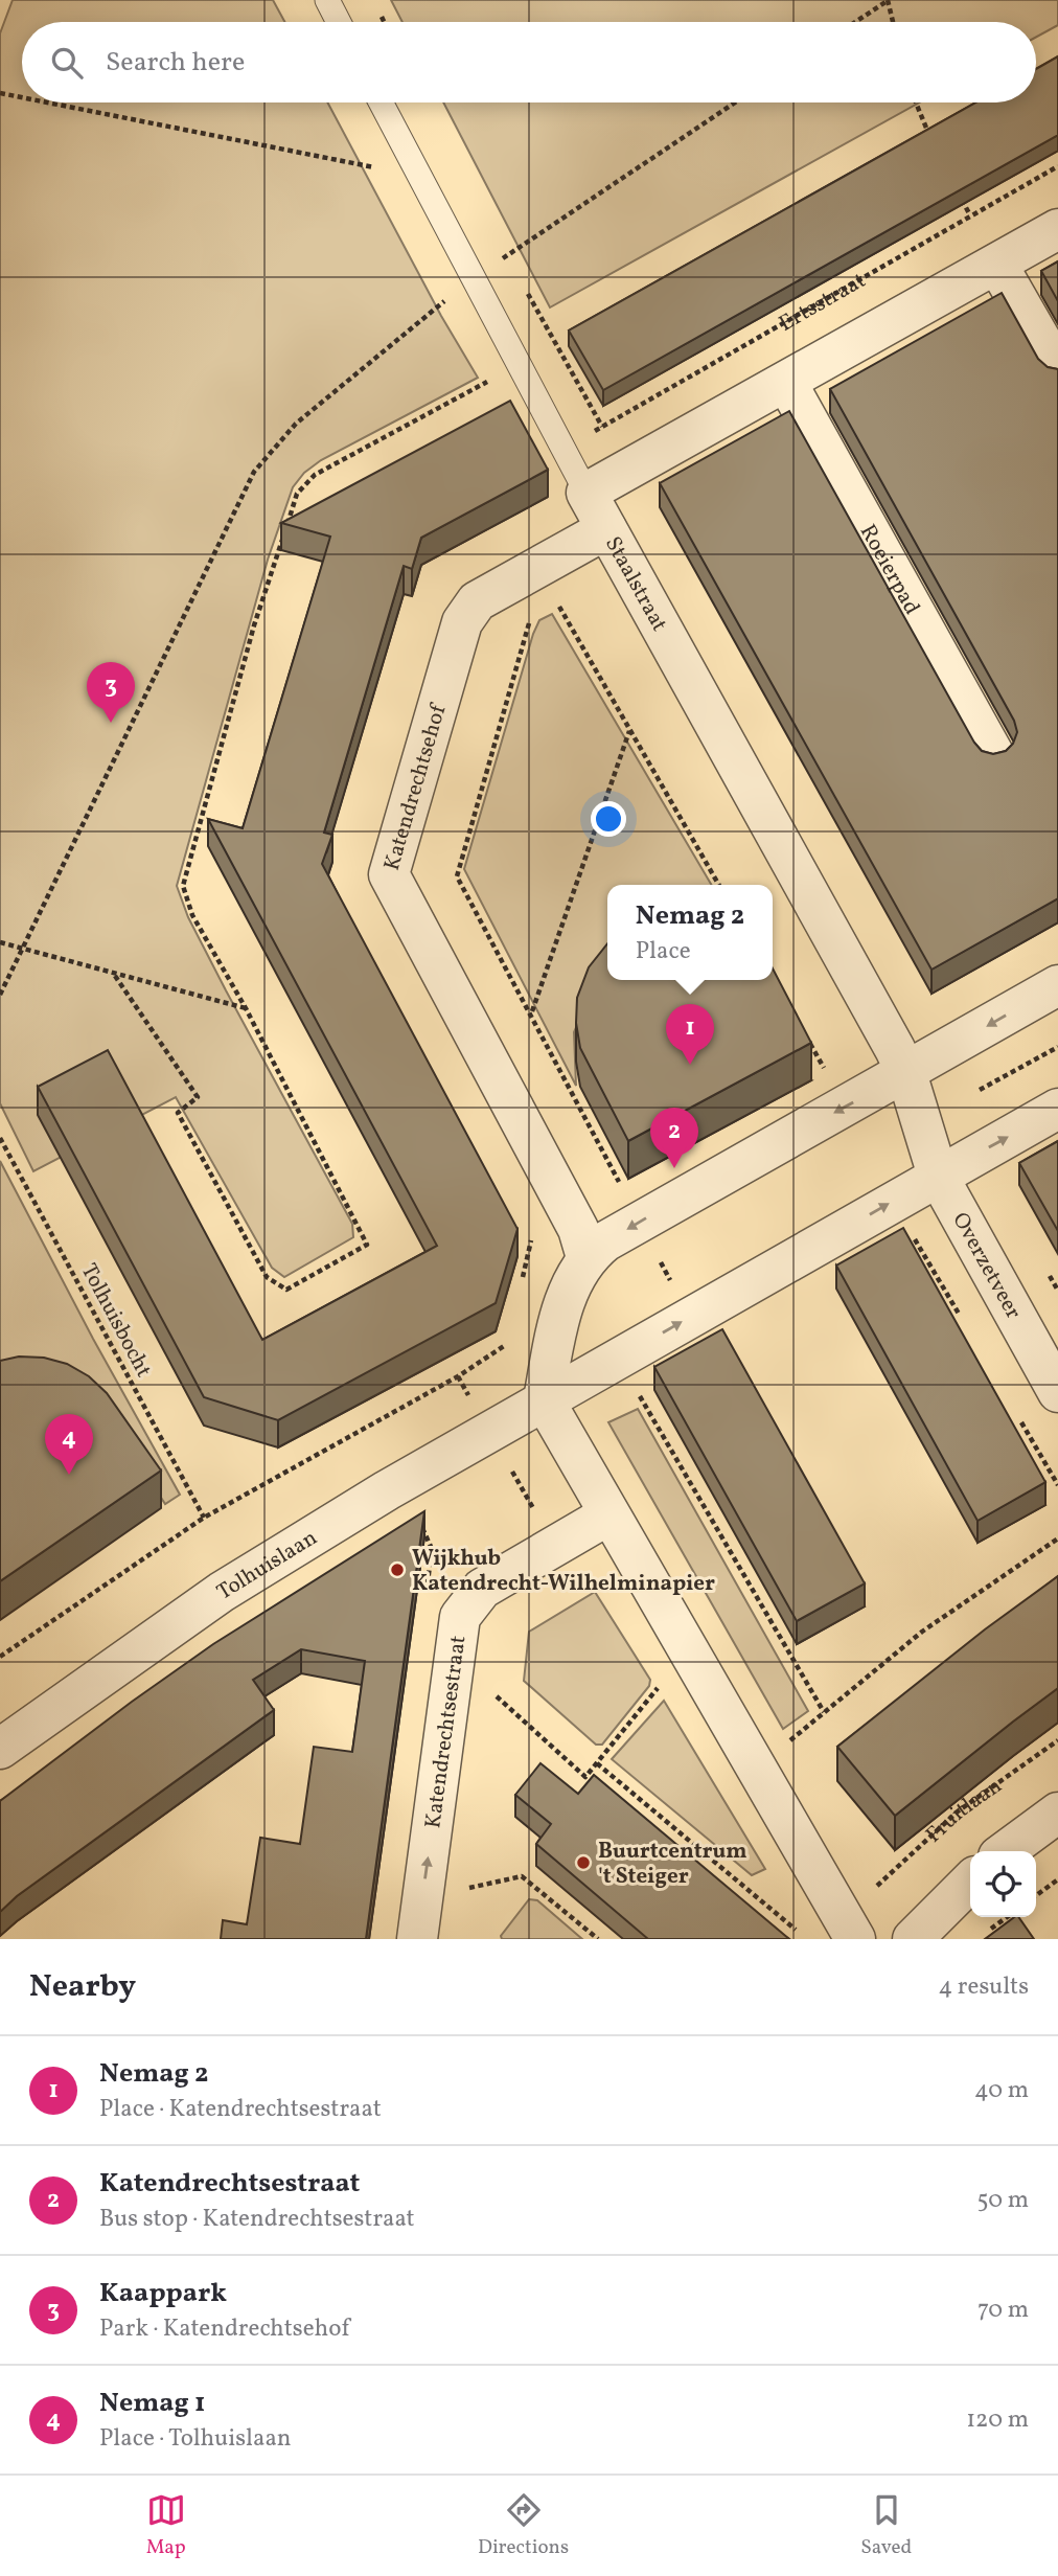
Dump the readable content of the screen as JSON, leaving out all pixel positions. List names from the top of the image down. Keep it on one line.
{"streets":{"street":["Roeierpad","Staalstraat","Katendrechtsehof","Overzetveer","Tolhuislaan","Katendrechtsestraat"],"path":["Ertsstraat","Tolhuisbocht","Fruitlaan"]},"crossings":[["Staalstraat","Katendrechtsehof"]],"one_way":["Katendrechtsestraat"],"places":["Wijkhub Katendrecht-Wilhelminapier","Buurtcentrum 't Steiger"],"page":{"search":"Search here","pins":["3","1","2","4"],"popup":["Nemag 2","Place"],"heading":["Nearby","4 results"],"list":[{"mark":"1","name":"Nemag 2","note":"Place · Katendrechtsestraat","value":"40 m"},{"mark":"2","name":"Katendrechtsestraat","note":"Bus stop · Katendrechtsestraat","value":"50 m"},{"mark":"3","name":"Kaappark","note":"Park · Katendrechtsehof","value":"70 m"},{"mark":"4","name":"Nemag 1","note":"Place · Tolhuislaan","value":"120 m"}],"nav":["Map","Directions","Saved"]}}
